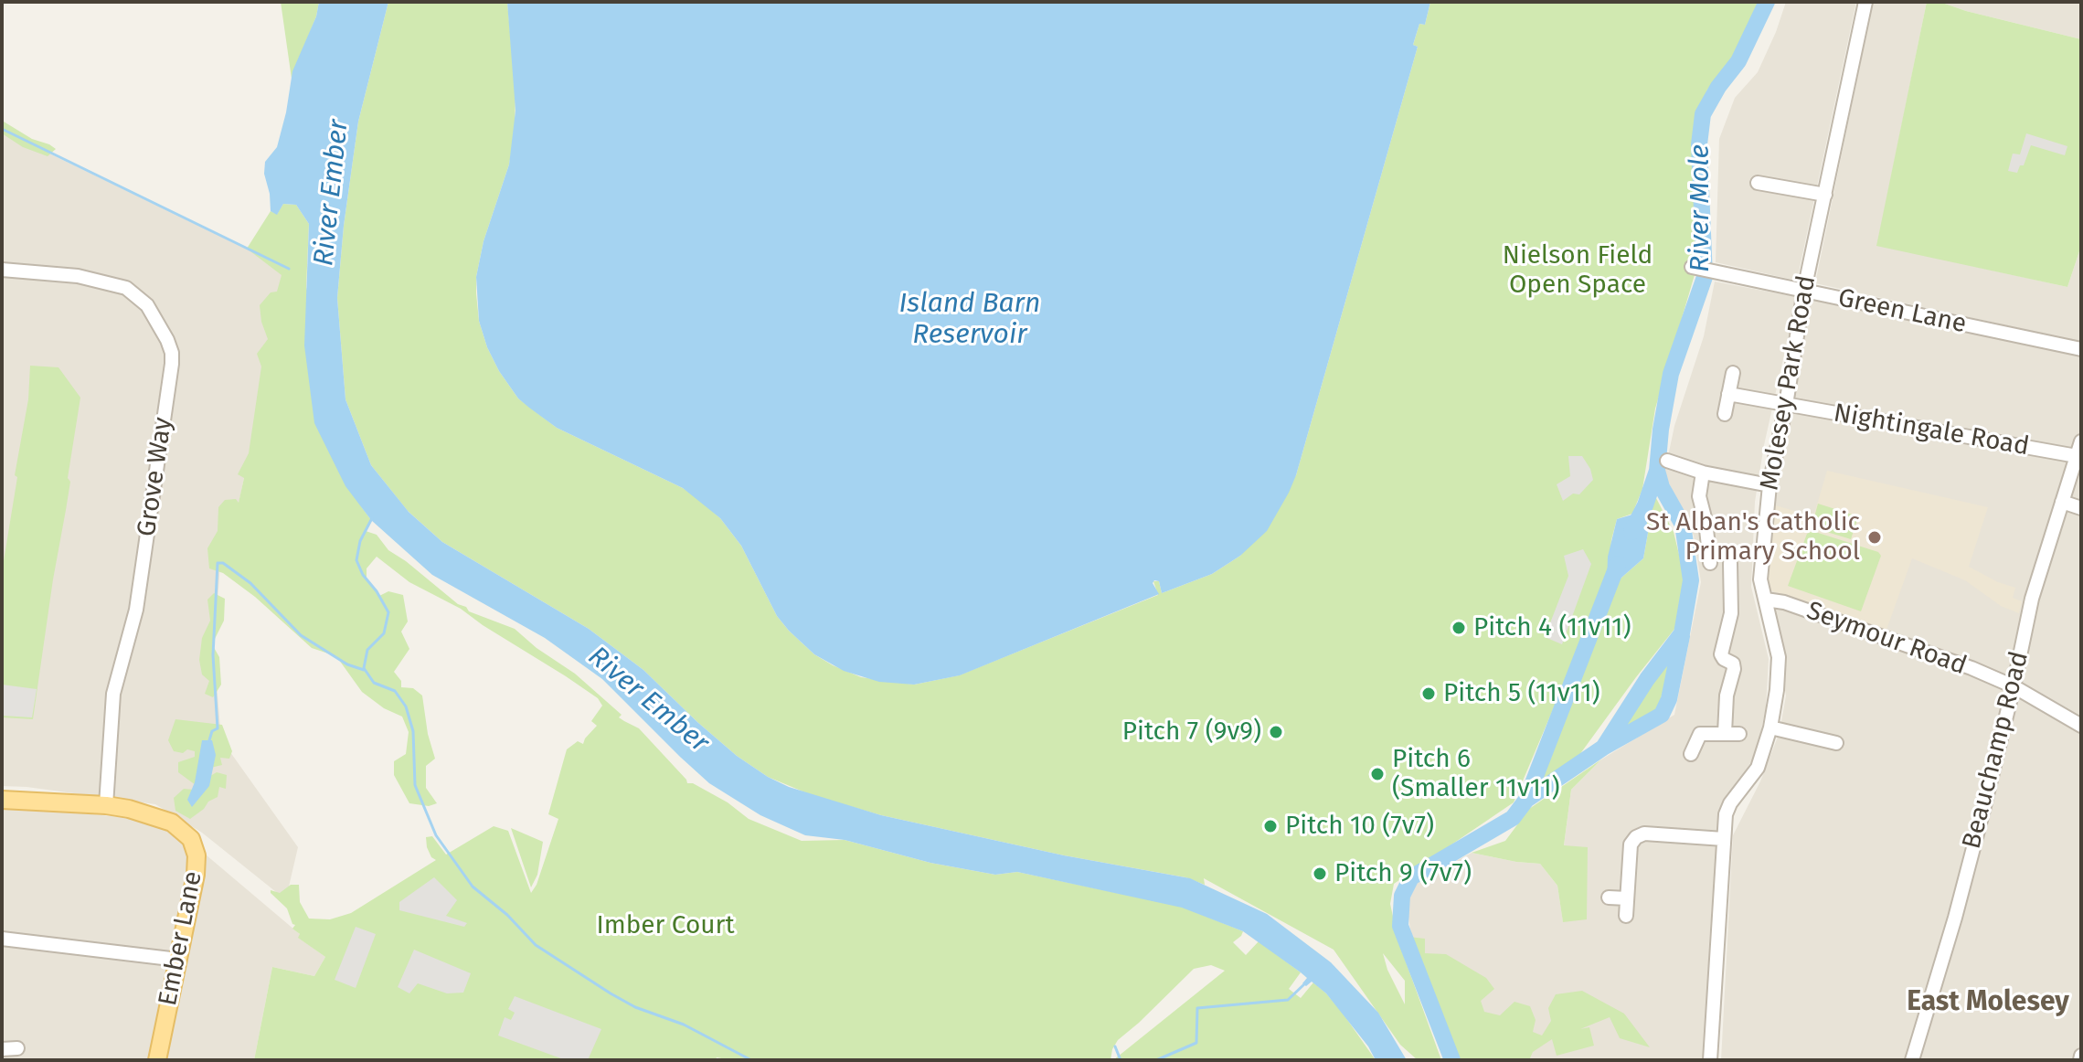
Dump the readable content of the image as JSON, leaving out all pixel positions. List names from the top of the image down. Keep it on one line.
{"streets":{"main road":["Ember Lane"],"street":["Green Lane","Molesey Park Road","Nightingale Road","Grove Way","Seymour Road","Beauchamp Road"]},"crossings":[["Green Lane","Molesey Park Road"],["Molesey Park Road","Nightingale Road"],["Molesey Park Road","Seymour Road"],["Nightingale Road","Beauchamp Road"],["Grove Way","Ember Lane"],["Seymour Road","Beauchamp Road"]],"districts":["East Molesey"],"water":["River Ember","River Mole","Island Barn Reservoir"],"parks":["Nielson Field Open Space","Imber Court"],"places":["St Alban's Catholic Primary School","Pitch 4 (11v11)","Pitch 5 (11v11)","Pitch 7 (9v9)","Pitch 6 (Smaller 11v11)","Pitch 10 (7v7)","Pitch 9 (7v7)"]}
